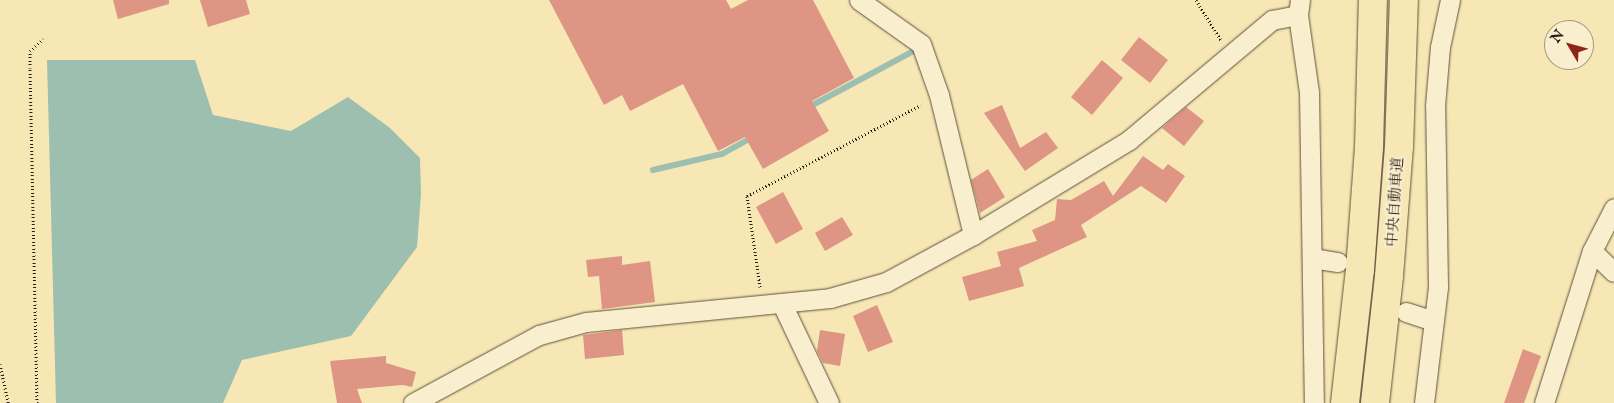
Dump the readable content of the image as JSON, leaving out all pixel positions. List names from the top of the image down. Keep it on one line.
{"streets":{"highway":["中央自動車道"]},"north":"top left"}
